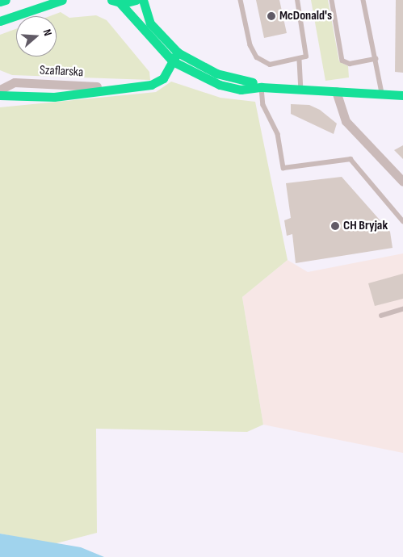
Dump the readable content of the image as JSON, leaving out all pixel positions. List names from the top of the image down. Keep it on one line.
{"streets":{"street":["Szaflarska"]},"places":["McDonald's","CH Bryjak"],"north":"right"}
